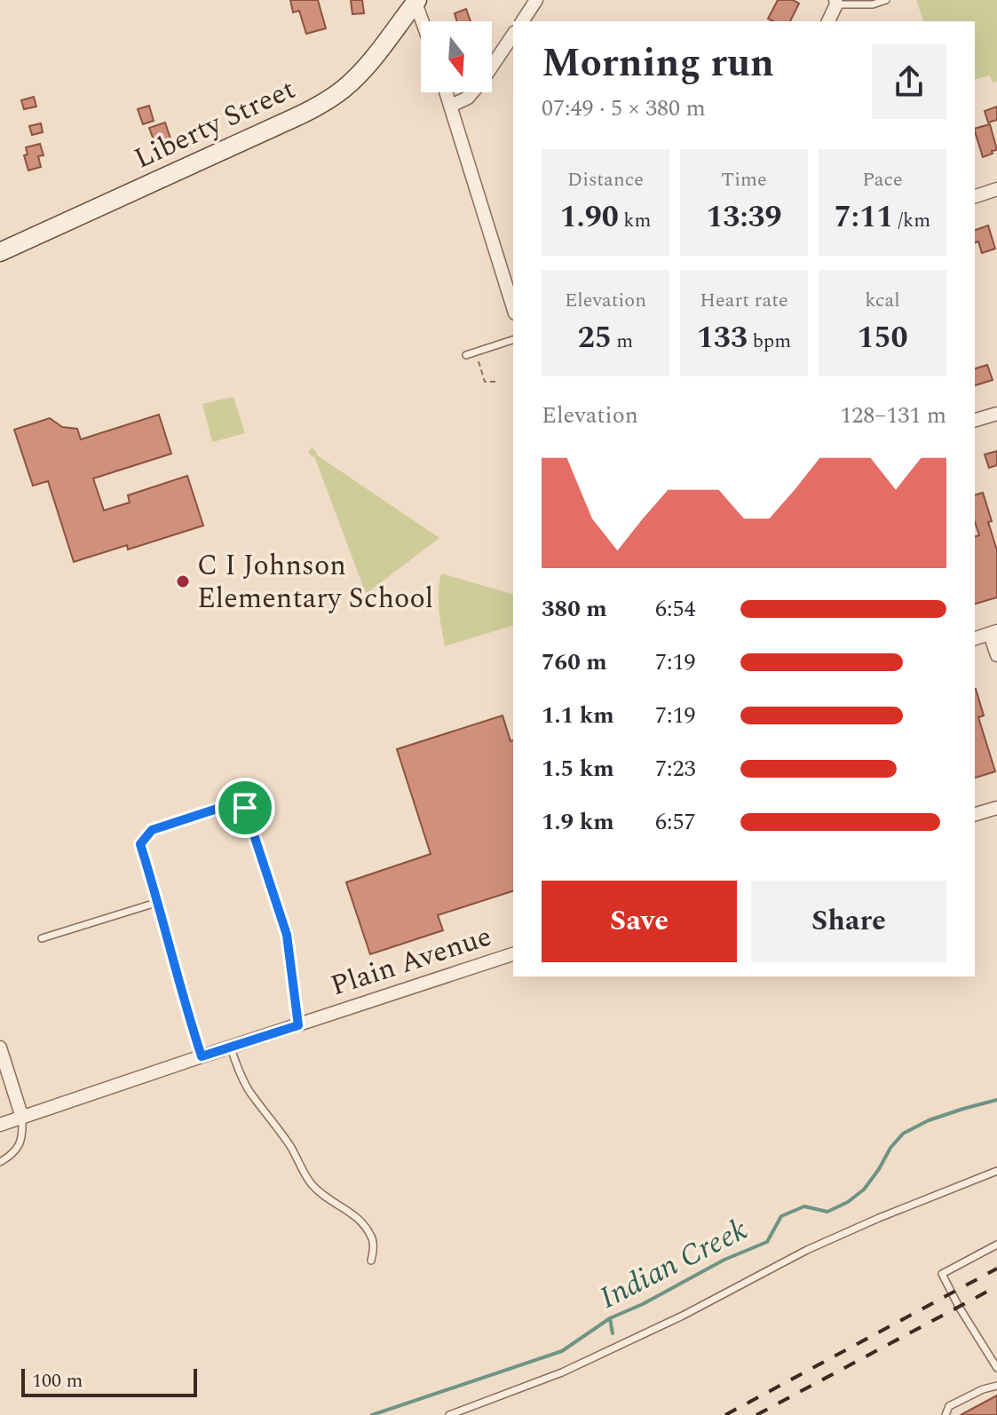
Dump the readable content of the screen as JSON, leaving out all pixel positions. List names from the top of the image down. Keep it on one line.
{"streets":{"street":["Liberty Street","Plain Avenue"]},"water":["Indian Creek"],"places":["C I Johnson Elementary School"],"scale_bar":"100 m","north":"bottom","page":{"heading":["Morning run","07:49 · 5 × 380 m"],"stats":[["Distance","1.90 km"],["Time","13:39"],["Pace","7:11 /km"],["Elevation","25 m"],["Heart rate","133 bpm"],["kcal","150"]],"chart":["Elevation","128–131 m"],"list":[{"name":"380 m","note":"6:54"},{"name":"760 m","note":"7:19"},{"name":"1.1 km","note":"7:19"},{"name":"1.5 km","note":"7:23"},{"name":"1.9 km","note":"6:57"}],"buttons":["Save","Share"],"scale":"100 m"}}
